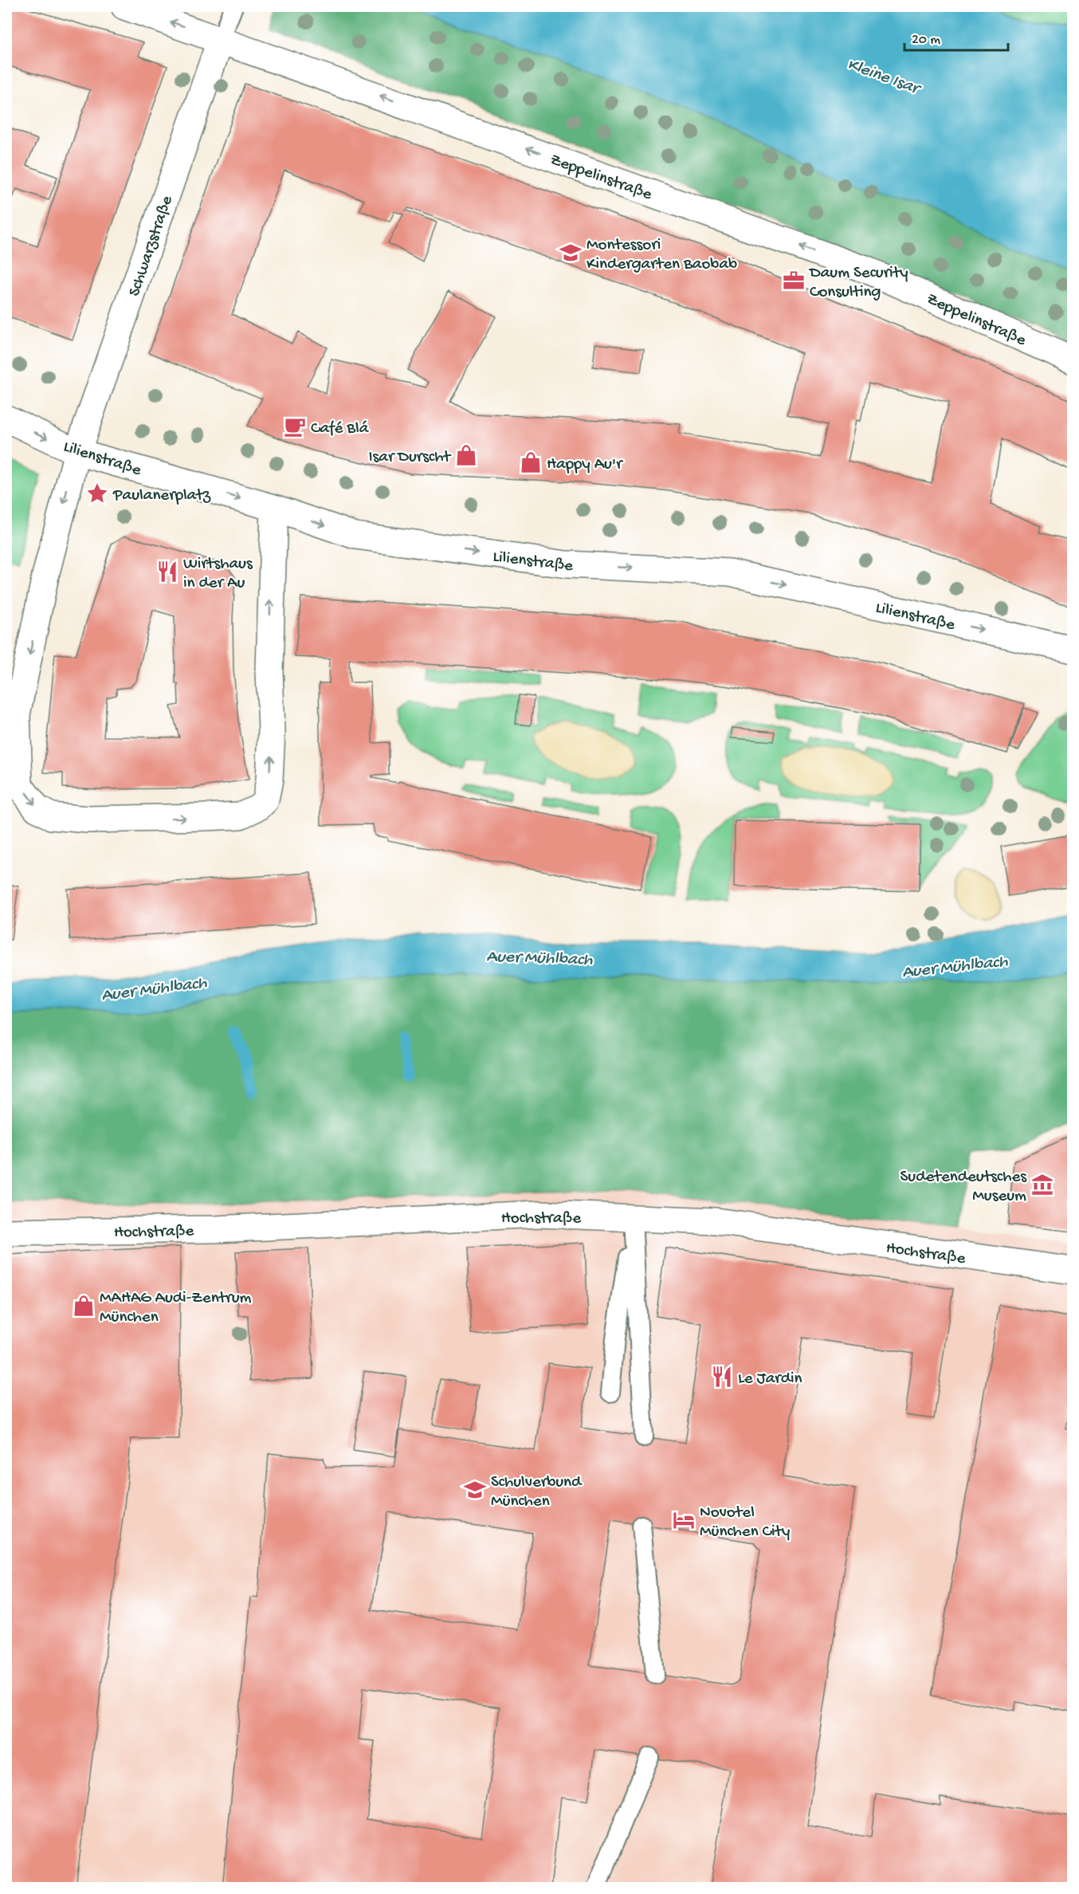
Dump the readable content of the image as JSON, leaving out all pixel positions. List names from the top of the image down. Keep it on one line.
{"streets":{"street":["Zeppelinstraße","Schwarzstraße","Lilienstraße","Hochstraße"]},"crossings":[["Zeppelinstraße","Schwarzstraße"],["Schwarzstraße","Lilienstraße"]],"one_way":["Zeppelinstraße","Lilienstraße"],"water":["Kleine Isar","Auer Mühlbach"],"places":{"school or university":["Montessori Kindergarten Baobab","Schulverbund München"],"office":["Daum Security Consulting"],"cafe":["Café Blá"],"shop":["Isar Durscht","Happy Au'r","MAHAG Audi-Zentrum München"],"place":["Paulanerplatz"],"restaurant":["Wirtshaus in der Au","Le Jardin"],"museum":["Sudetendeutsches Museum"],"hotel":["Novotel München City"]},"scale_bar":"20 m"}
